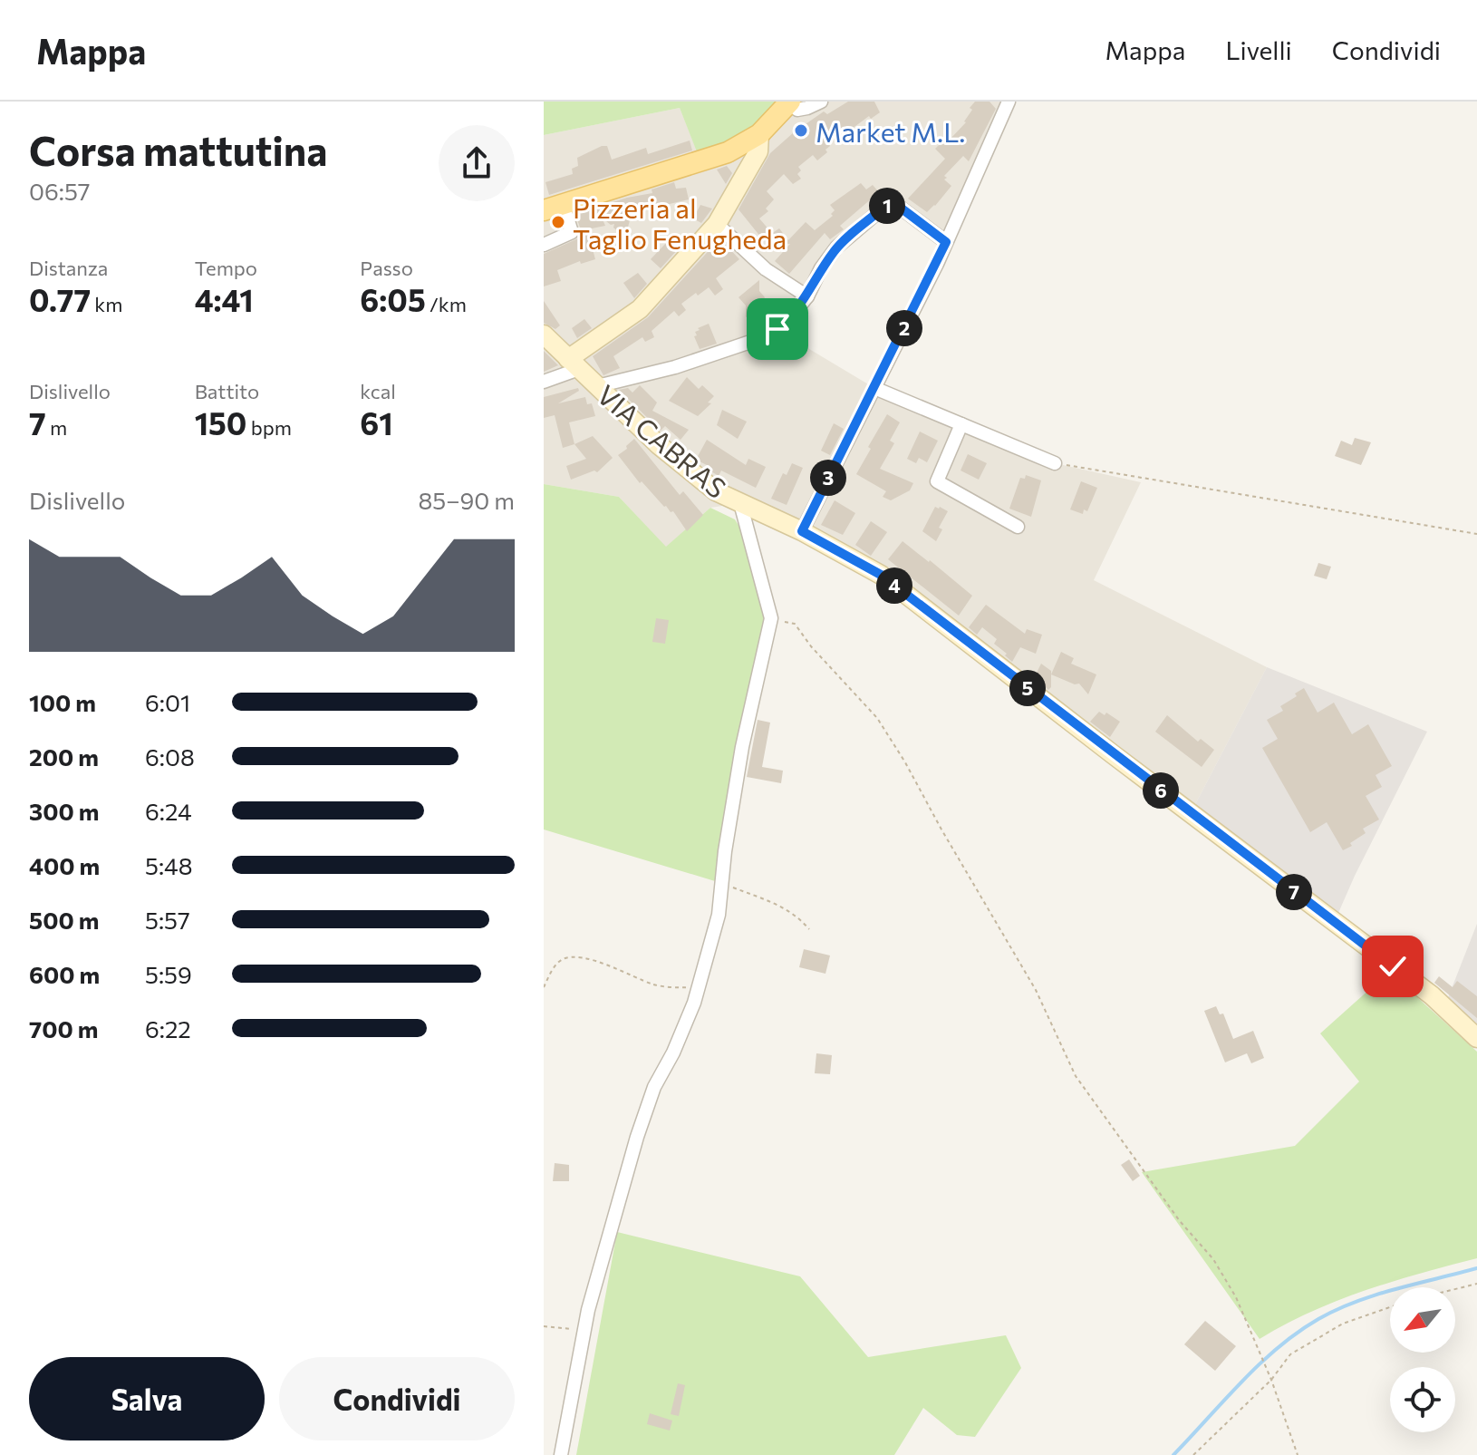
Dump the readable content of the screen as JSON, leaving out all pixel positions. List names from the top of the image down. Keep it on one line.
{"streets":{"street":["VIA CABRAS"]},"places":["Market M.L.","Pizzeria al Taglio Fenugheda"],"north":"bottom left","page":{"header":"Mappa","nav":["Mappa","Livelli","Condividi"],"heading":["Corsa mattutina","06:57"],"pins":["1","2","3","4","5","6","7"],"stats":[["Distanza","0.77 km"],["Tempo","4:41"],["Passo","6:05 /km"],["Dislivello","7 m"],["Battito","150 bpm"],["kcal","61"]],"chart":["Dislivello","85–90 m"],"list":[{"name":"100 m","note":"6:01"},{"name":"200 m","note":"6:08"},{"name":"300 m","note":"6:24"},{"name":"400 m","note":"5:48"},{"name":"500 m","note":"5:57"},{"name":"600 m","note":"5:59"},{"name":"700 m","note":"6:22"}],"buttons":["Salva","Condividi"]}}
